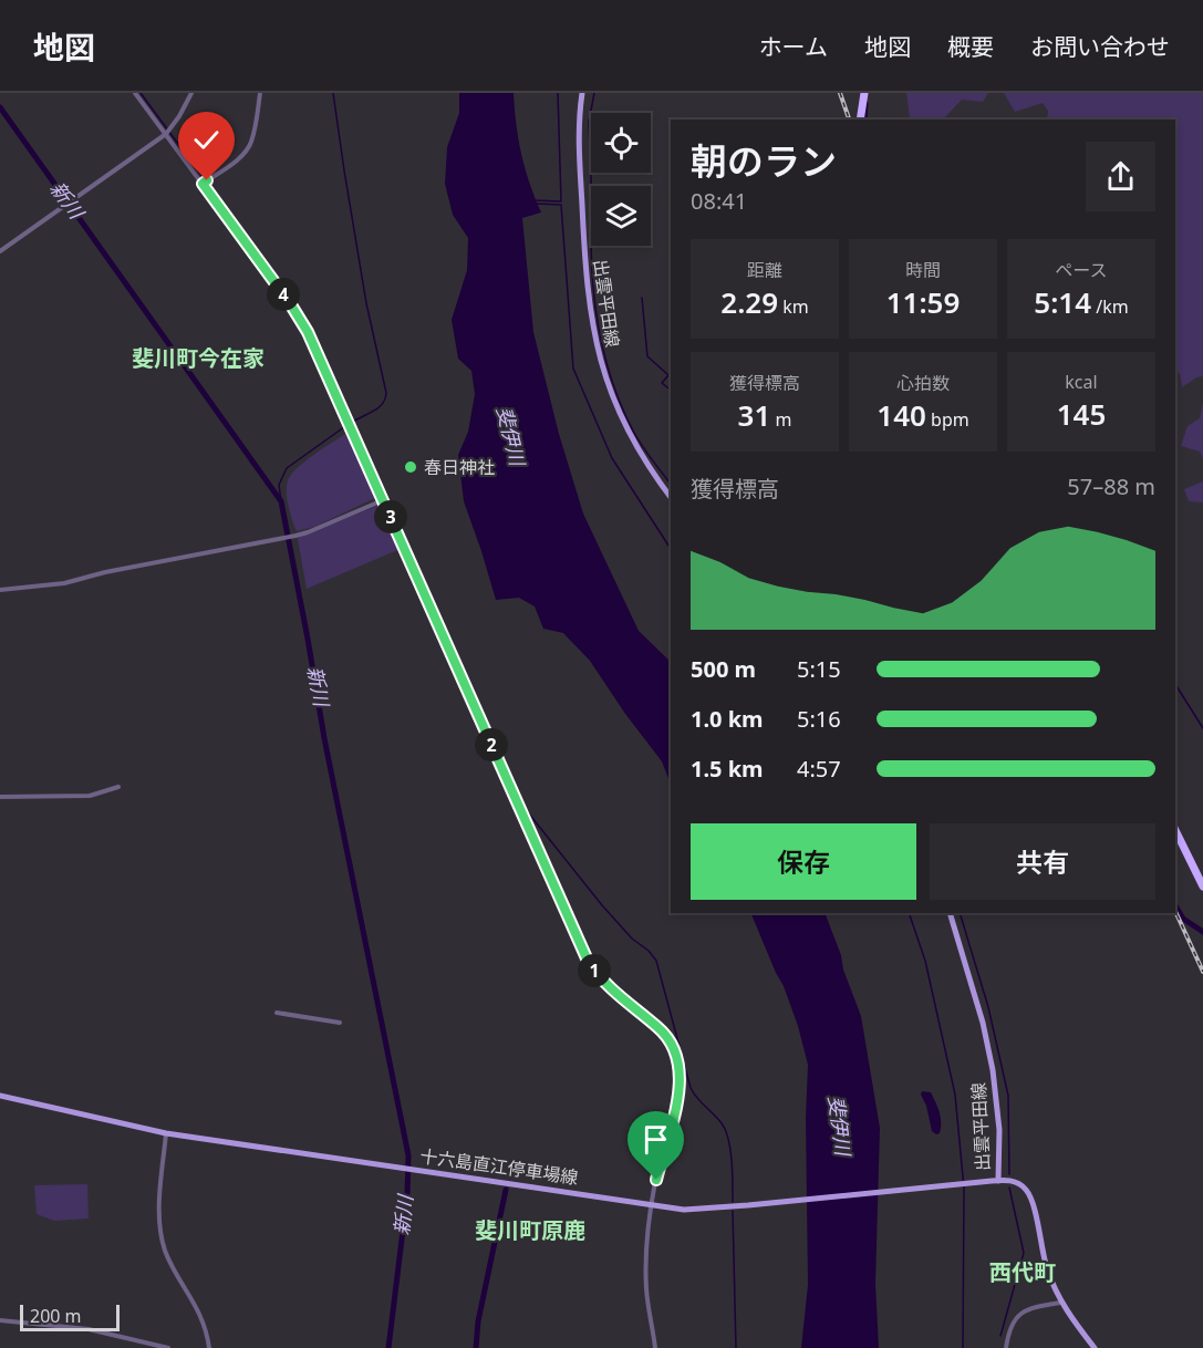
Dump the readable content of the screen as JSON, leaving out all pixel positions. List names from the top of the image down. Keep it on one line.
{"streets":{"main road":["出雲平田線","十六島直江停車場線"]},"crossings":[["出雲平田線","十六島直江停車場線"]],"districts":["斐川町今在家","斐川町原鹿","西代町"],"water":["新川","斐伊川"],"places":["春日神社"],"scale_bar":"200 m","page":{"header":"地図","nav":["ホーム","地図","概要","お問い合わせ"],"heading":["朝のラン","08:41"],"stats":[["距離","2.29 km"],["時間","11:59"],["ペース","5:14 /km"],["獲得標高","31 m"],["心拍数","140 bpm"],["kcal","145"]],"pins":["4","3","2","1"],"chart":["獲得標高","57–88 m"],"list":[{"name":"500 m","note":"5:15"},{"name":"1.0 km","note":"5:16"},{"name":"1.5 km","note":"4:57"}],"buttons":["保存","共有"],"scale":"200 m"}}
